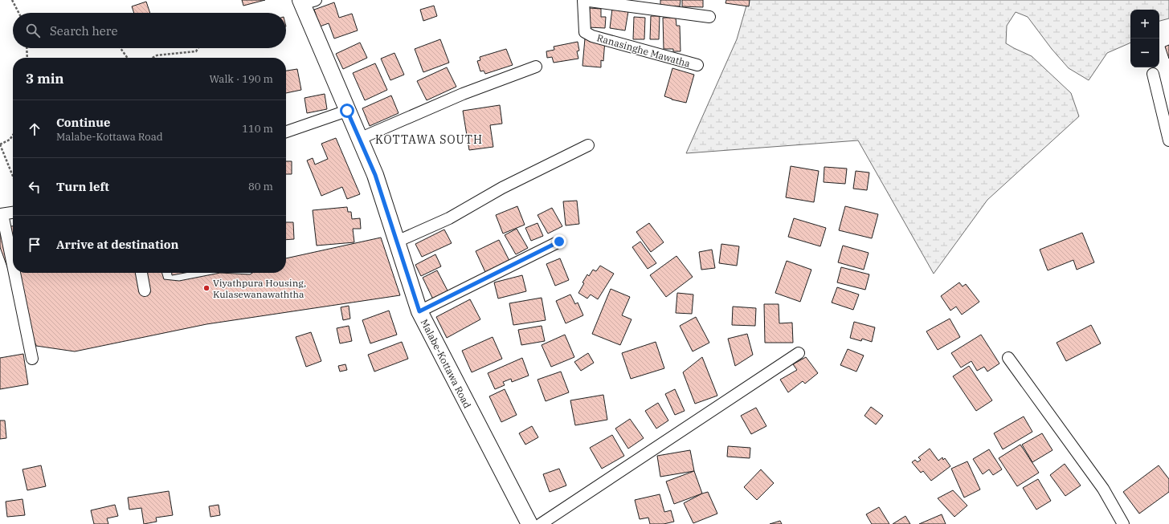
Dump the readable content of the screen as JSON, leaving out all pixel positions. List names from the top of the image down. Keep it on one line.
{"streets":{"main road":["Malabe-Kottawa Road"],"street":["Ranasinghe Mawatha"]},"districts":["KOTTAWA SOUTH"],"places":["Viyathpura Housing, Kulasewanawaththa"],"page":{"map_buttons":["+","−"],"search":"Search here","heading":["3 min","Walk · 190 m"],"list":[["Continue","Malabe-Kottawa Road","110 m"],["Turn left","80 m"],"Arrive at destination"]}}
